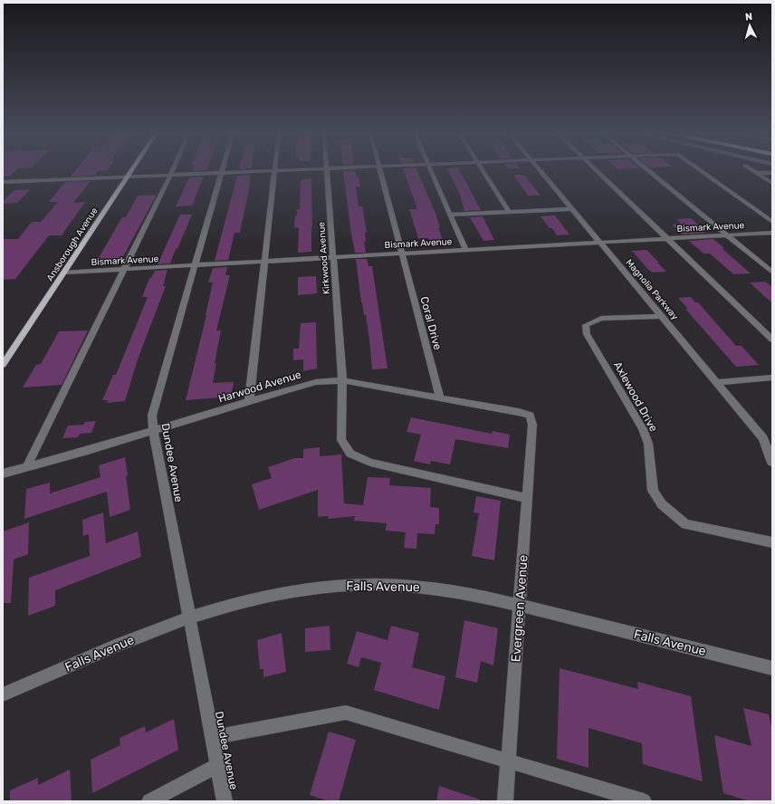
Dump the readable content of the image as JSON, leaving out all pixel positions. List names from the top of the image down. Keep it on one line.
{"streets":{"main road":["Ansborough Avenue"],"street":["Bismark Avenue","Kirkwood Avenue","Magnolia Parkway","Coral Drive","Harwood Avenue","Axlewood Drive","Dundee Avenue","Falls Avenue","Evergreen Avenue"]},"crossings":[["Bismark Avenue","Ansborough Avenue"],["Bismark Avenue","Kirkwood Avenue"],["Bismark Avenue","Magnolia Parkway"],["Bismark Avenue","Coral Drive"],["Bismark Avenue","Dundee Avenue"],["Kirkwood Avenue","Harwood Avenue"],["Kirkwood Avenue","Evergreen Avenue"],["Magnolia Parkway","Axlewood Drive"],["Coral Drive","Harwood Avenue"],["Harwood Avenue","Dundee Avenue"],["Harwood Avenue","Evergreen Avenue"],["Dundee Avenue","Falls Avenue"],["Falls Avenue","Evergreen Avenue"]],"north":"top"}
